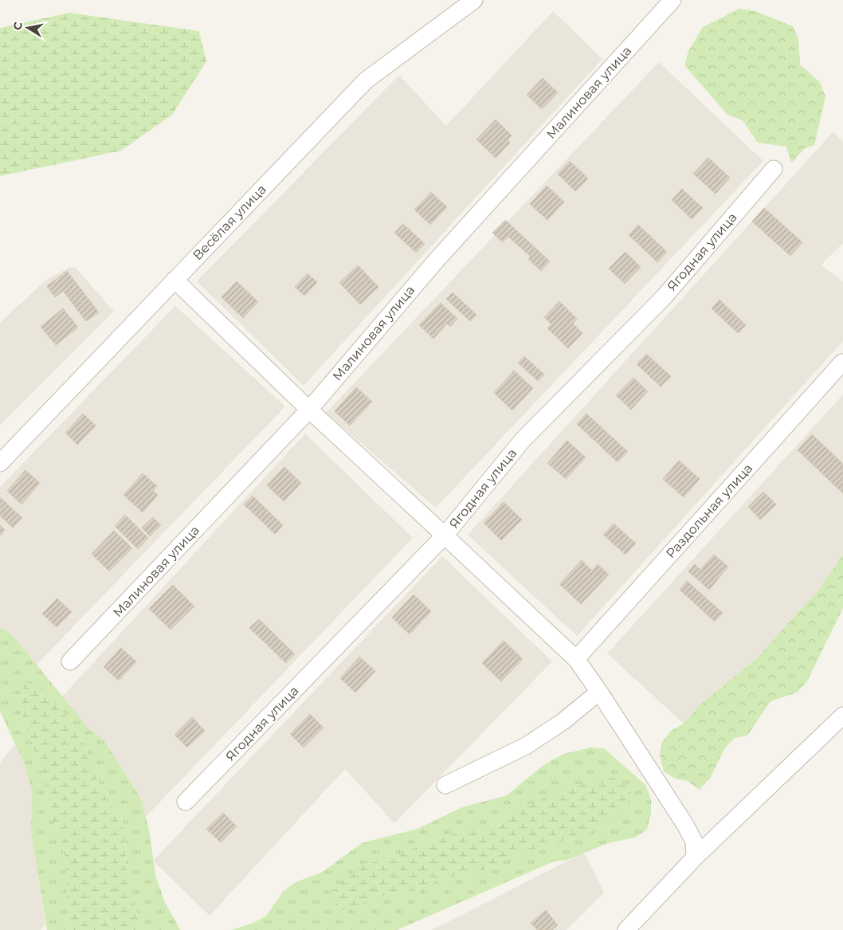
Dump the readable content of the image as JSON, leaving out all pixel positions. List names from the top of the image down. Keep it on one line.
{"streets":{"street":["Малиновая улица","Весёлая улица","Ягодная улица","Раздольная улица"]},"north":"left"}
